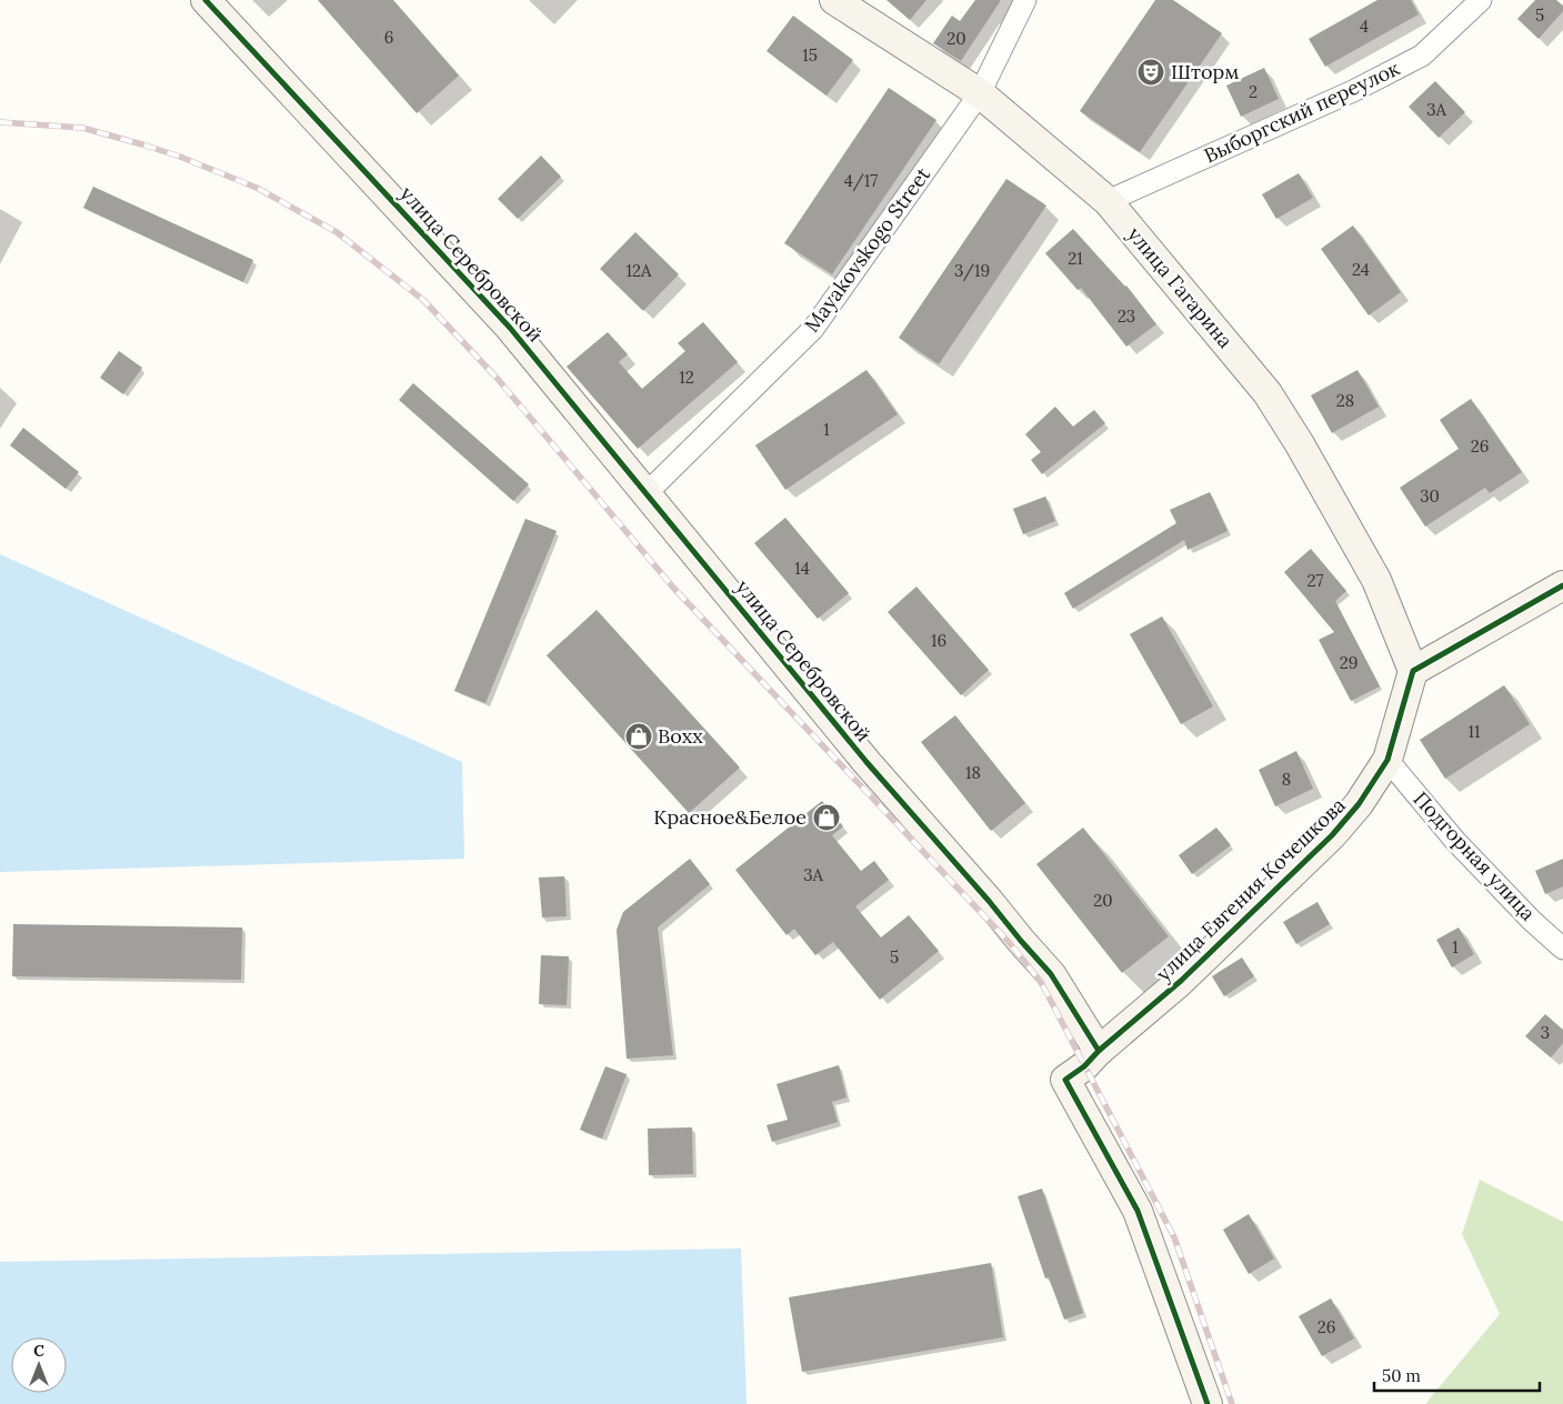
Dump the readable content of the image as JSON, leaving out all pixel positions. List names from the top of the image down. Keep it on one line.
{"streets":{"street":["Выборгский переулок","Mayakovskogo Street","улица Серебровской","улица Гагарина","Подгорная улица","улица Евгения Кочешкова"]},"crossings":[["Выборгский переулок","улица Гагарина"],["Mayakovskogo Street","улица Серебровской"],["Mayakovskogo Street","улица Гагарина"],["улица Серебровской","улица Евгения Кочешкова"],["улица Гагарина","улица Евгения Кочешкова"],["Подгорная улица","улица Евгения Кочешкова"]],"places":{"theatre":["Шторм"],"shop":["Boxx","Красное&Белое"]},"house_numbers":["5","4","6","20","15","2","3А","4/17","21","24","12А","3/19","23","12","28","1","26","30","14","27","16","29","11","18","8","3А","20","1","5","3","26"],"scale_bar":"50 m","north":"top"}
